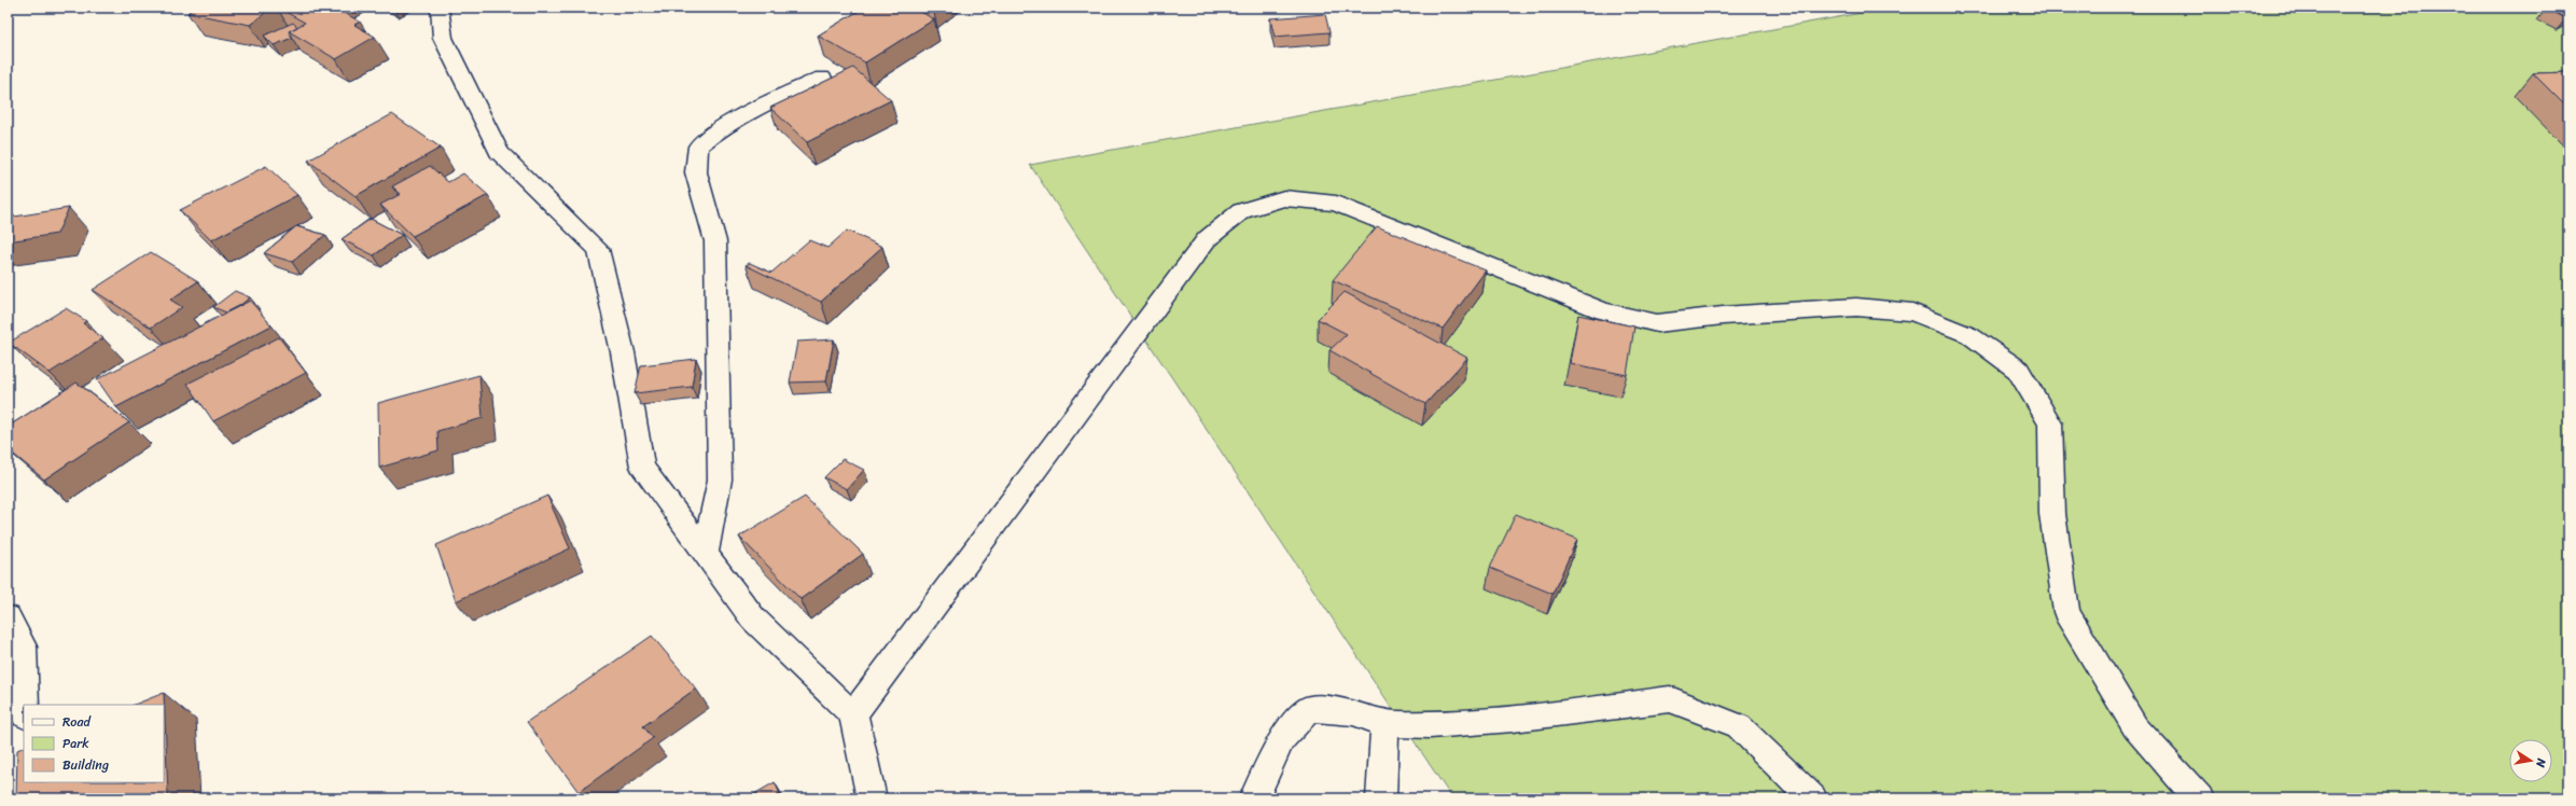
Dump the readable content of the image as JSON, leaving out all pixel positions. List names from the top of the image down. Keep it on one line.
{"legend":["Road","Park","Building"],"north":"right"}
